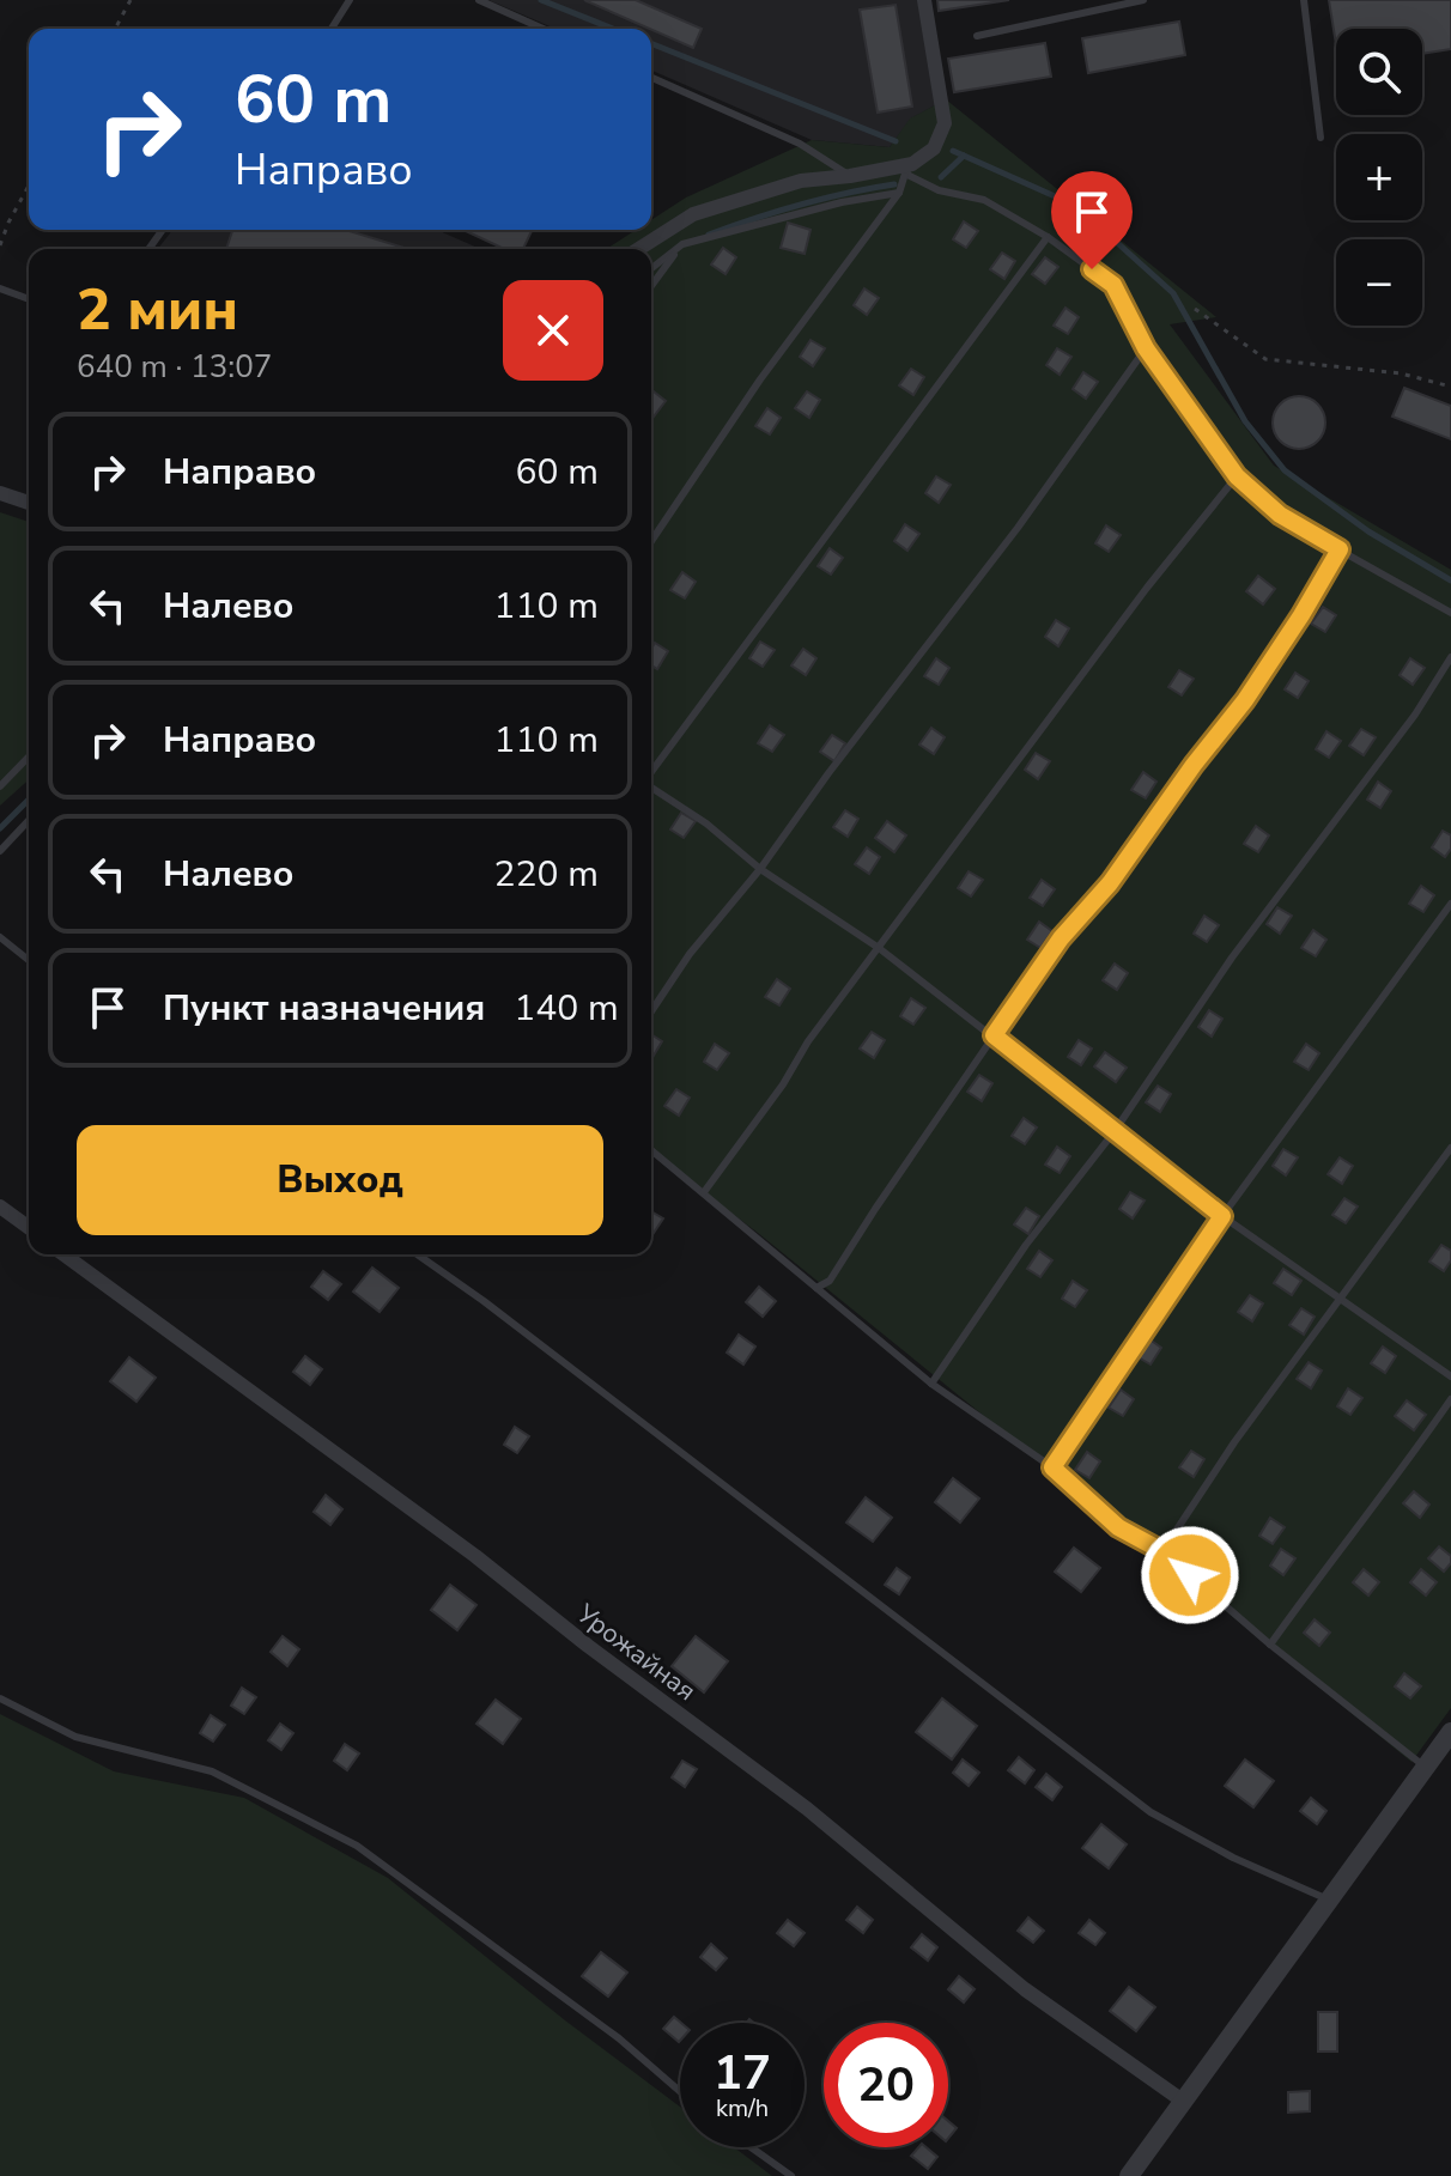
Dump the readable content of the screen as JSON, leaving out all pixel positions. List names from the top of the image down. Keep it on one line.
{"streets":{"street":["Урожайная"]},"page":{"map_buttons":["+","−"],"turn":["60 m","Направо"],"heading":["2 мин","640 m · 13:07"],"list":[{"name":"Направо","value":"60 m"},{"name":"Налево","value":"110 m"},{"name":"Направо","value":"110 m"},{"name":"Налево","value":"220 m"},{"name":"Пункт назначения","value":"140 m"}],"buttons":"Выход","speed":"17 km/h","limit":"20"}}
